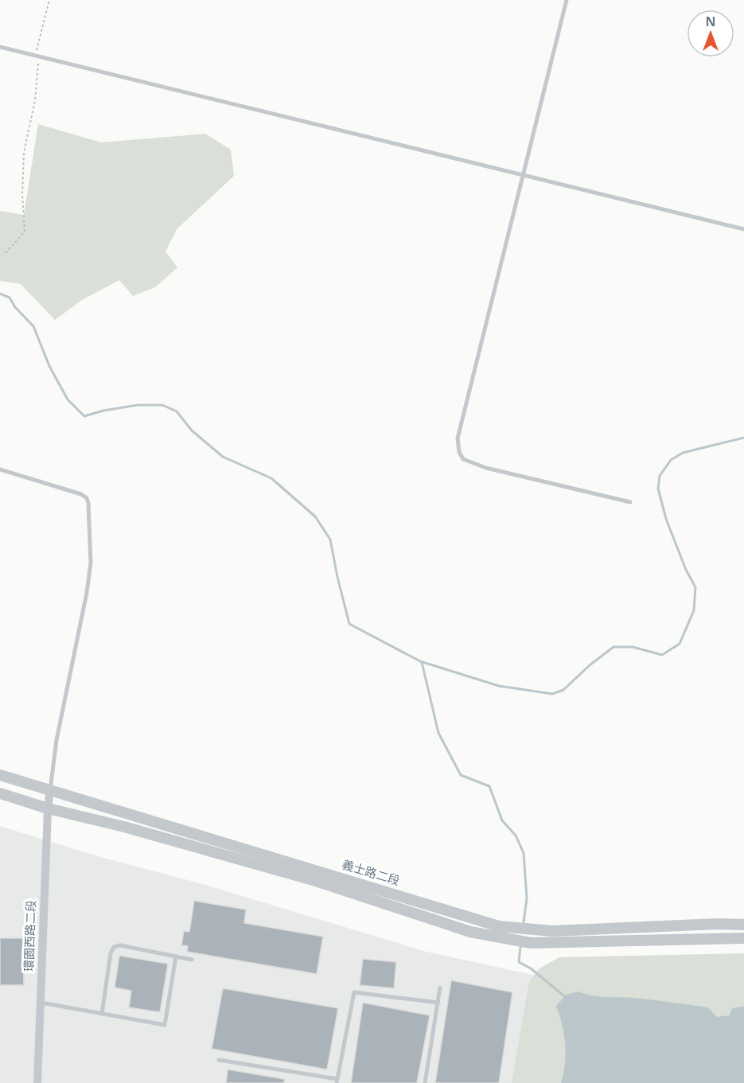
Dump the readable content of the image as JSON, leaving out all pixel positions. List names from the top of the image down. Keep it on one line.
{"streets":{"street":["義士路二段","環園西路二段"]},"crossings":[["義士路二段","環園西路二段"]],"north":"top"}
